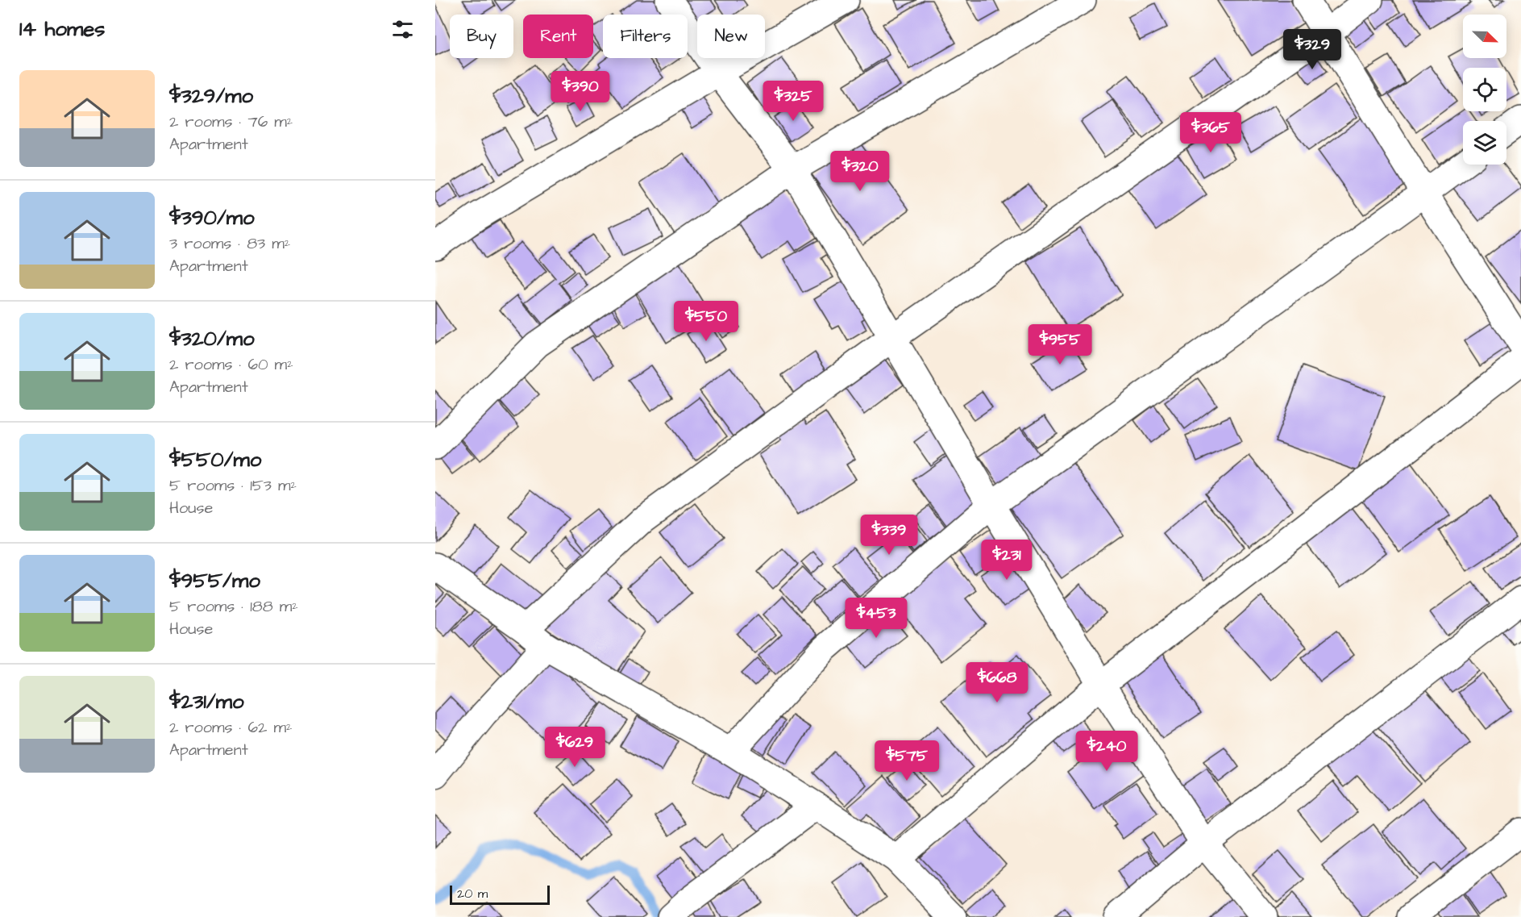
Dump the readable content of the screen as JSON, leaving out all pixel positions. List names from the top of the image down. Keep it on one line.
{"scale_bar":"20 m","north":"bottom right","page":{"heading":"14 homes","chip":["Buy","Rent","Filters","New"],"price":["$329","$390","$325","$365","$320","$550","$955","$339","$231","$453","$668","$629","$240","$575"],"list":[{"name":"$329/mo","note":"2 rooms · 76 m² · Apartment"},{"name":"$390/mo","note":"3 rooms · 83 m² · Apartment"},{"name":"$320/mo","note":"2 rooms · 60 m² · Apartment"},{"name":"$550/mo","note":"5 rooms · 153 m² · House"},{"name":"$955/mo","note":"5 rooms · 188 m² · House"},{"name":"$231/mo","note":"2 rooms · 62 m² · Apartment"}],"scale":"20 m"}}
